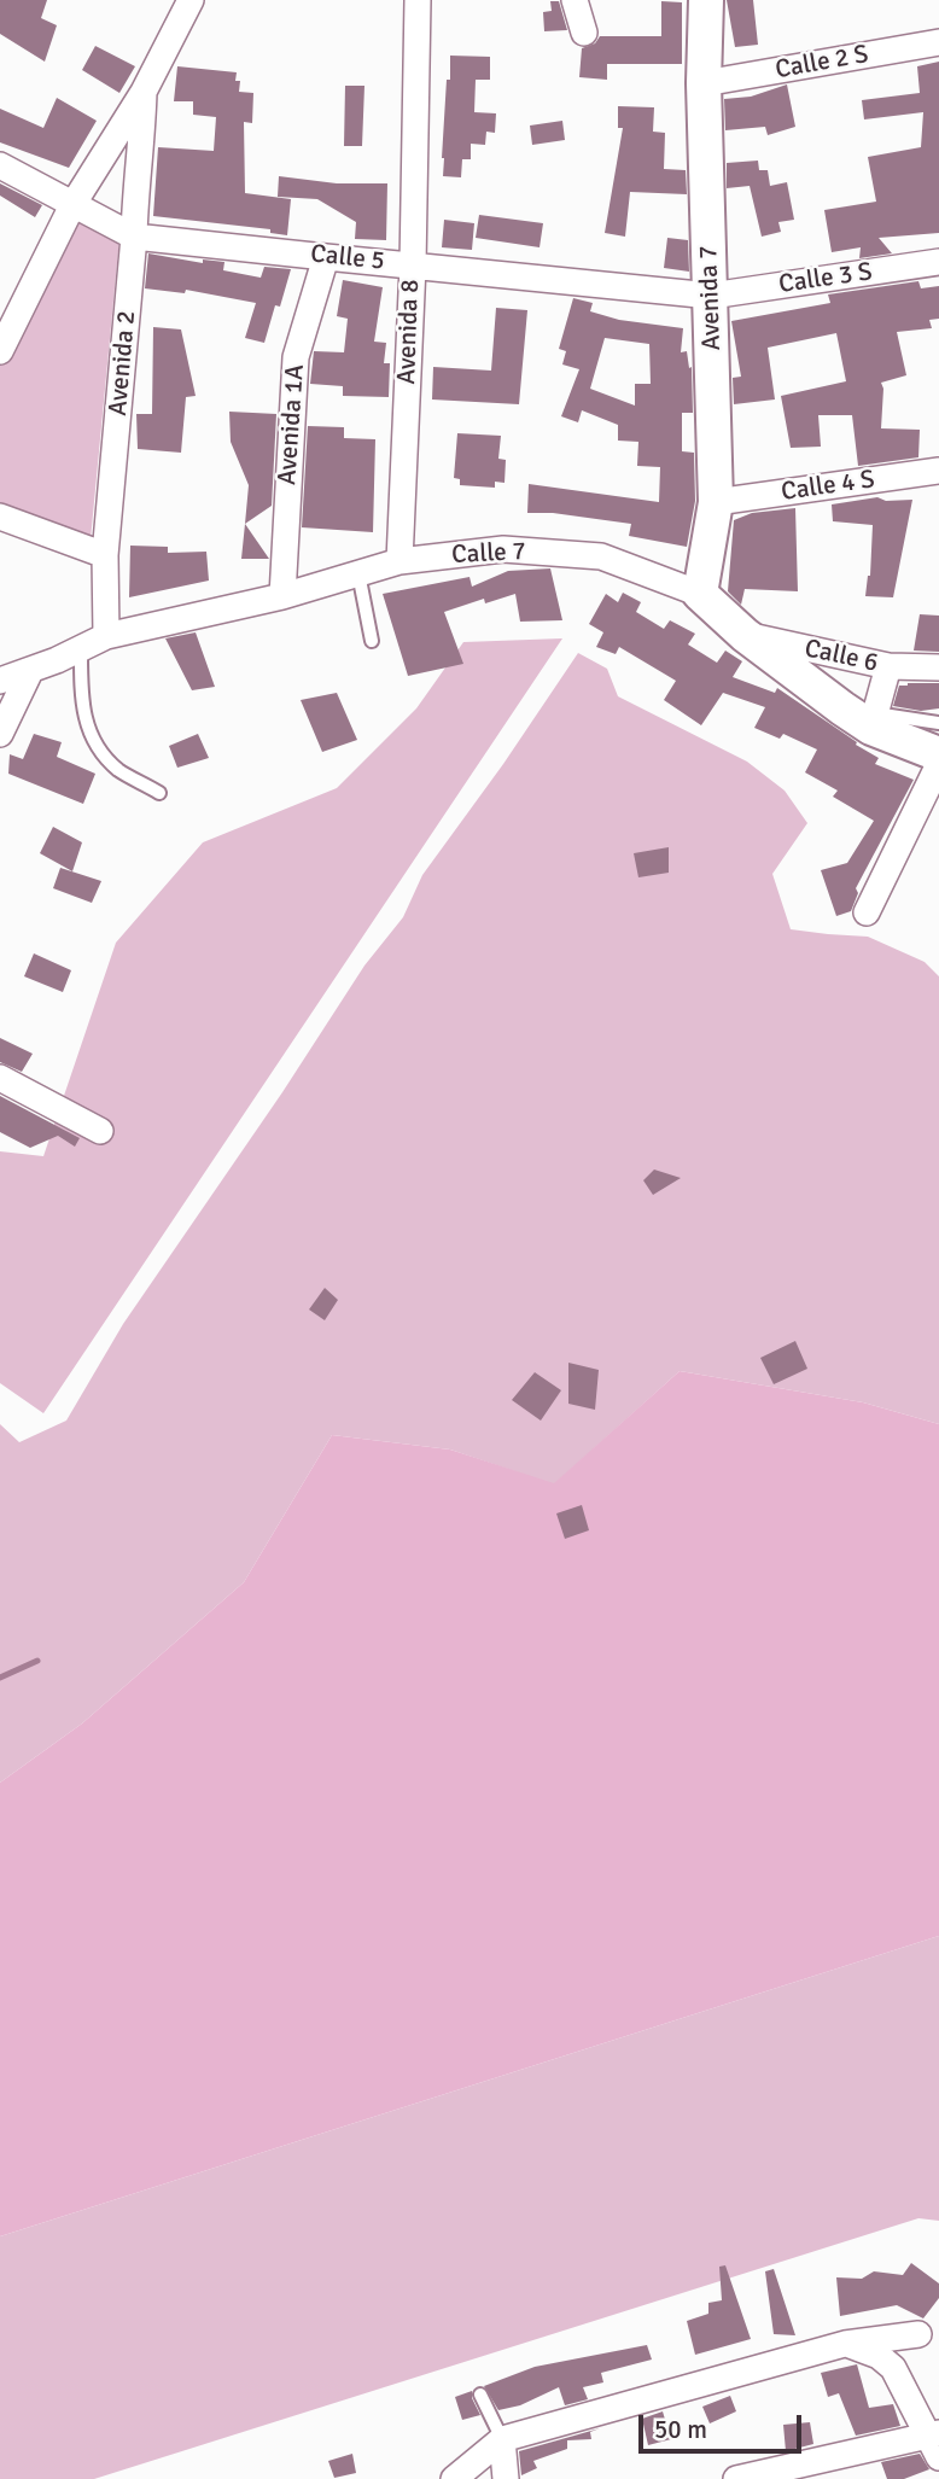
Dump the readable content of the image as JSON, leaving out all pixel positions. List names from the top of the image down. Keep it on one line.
{"streets":{"main road":["Avenida 7","Calle 7"],"street":["Calle 2 S","Calle 5","Calle 3 S","Avenida 8","Avenida 2","Avenida 1A","Calle 4 S","Calle 6"]},"crossings":[["Calle 2 S","Avenida 7"],["Calle 5","Calle 3 S"],["Calle 5","Avenida 7"],["Calle 5","Avenida 8"],["Calle 5","Avenida 2"],["Calle 5","Avenida 1A"],["Calle 3 S","Avenida 7"],["Avenida 7","Calle 4 S"],["Avenida 7","Calle 7"],["Avenida 8","Calle 7"],["Avenida 2","Calle 7"],["Avenida 1A","Calle 7"],["Calle 7","Calle 6"]],"scale_bar":"50 m"}
